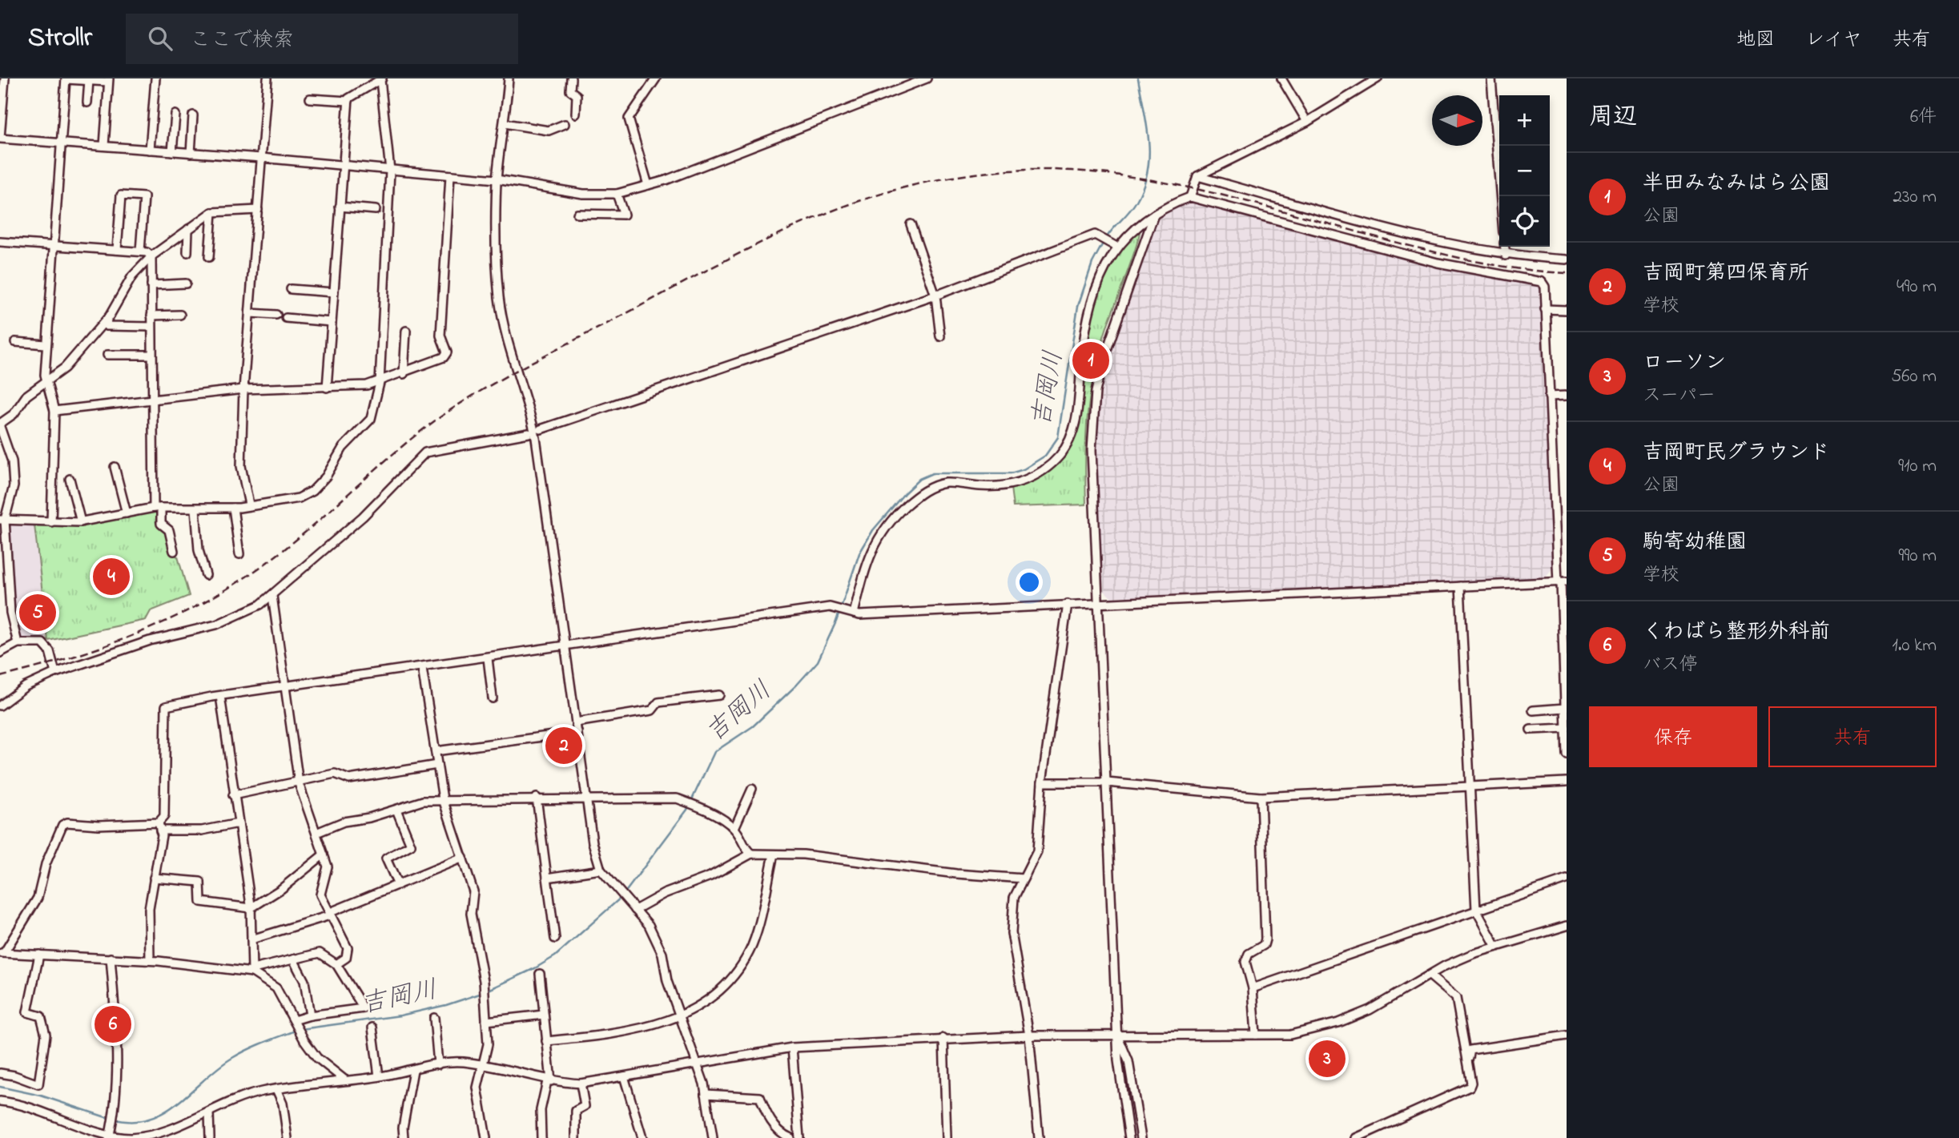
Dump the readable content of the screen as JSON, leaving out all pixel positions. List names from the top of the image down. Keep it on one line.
{"water":["吉岡川"],"north":"right","page":{"header":"Strollr","search":"ここで検索","nav":["地図","レイヤ","共有"],"heading":["周辺","6件"],"map_buttons":["+","−"],"list":[{"mark":"1","name":"半田みなみはら公園","note":"公園","value":"230 m"},{"mark":"2","name":"吉岡町第四保育所","note":"学校","value":"490 m"},{"mark":"3","name":"ローソン","note":"スーパー","value":"560 m"},{"mark":"4","name":"吉岡町民グラウンド","note":"公園","value":"910 m"},{"mark":"5","name":"駒寄幼稚園","note":"学校","value":"990 m"},{"mark":"6","name":"くわばら整形外科前","note":"バス停","value":"1.0 km"}],"pins":["1","4","5","2","6","3"],"buttons":["保存","共有"]}}
